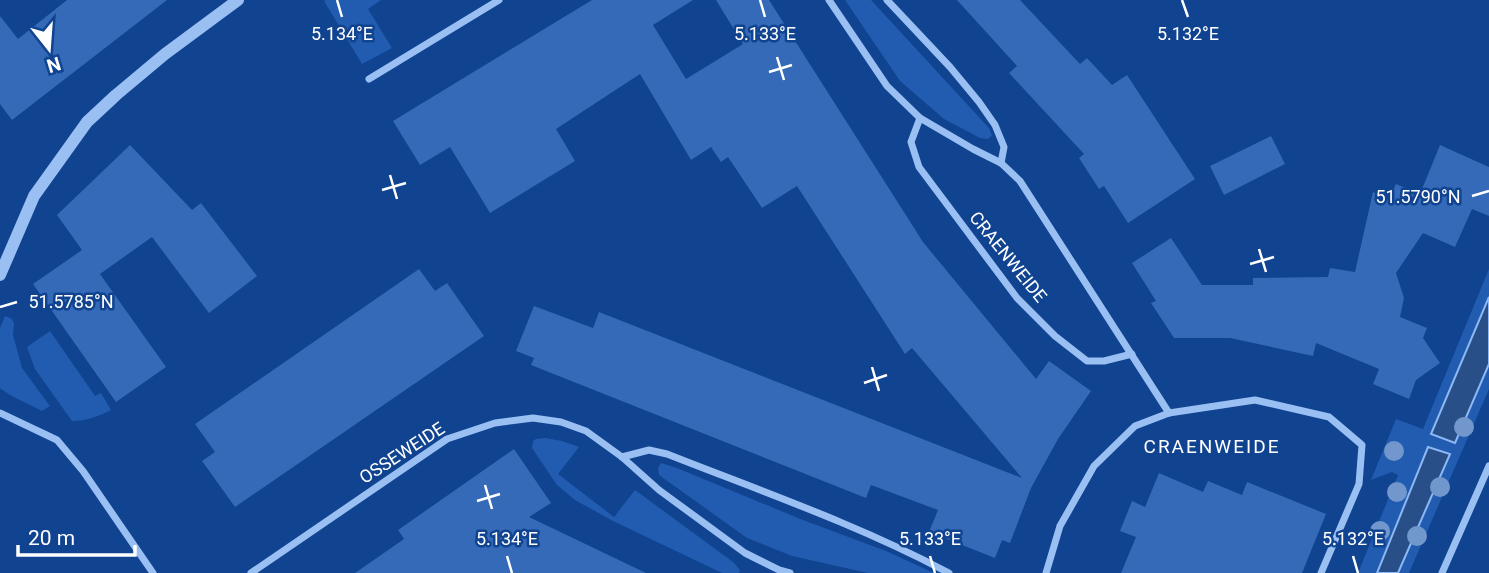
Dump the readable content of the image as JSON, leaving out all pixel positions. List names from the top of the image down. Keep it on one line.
{"streets":{"street":["CRAENWEIDE","OSSEWEIDE"]},"districts":["CRAENWEIDE"],"scale_bar":"20 m","north":"bottom","coordinates":["5.134°E","5.133°E","5.132°E","51.5790°N","51.5785°N"]}
